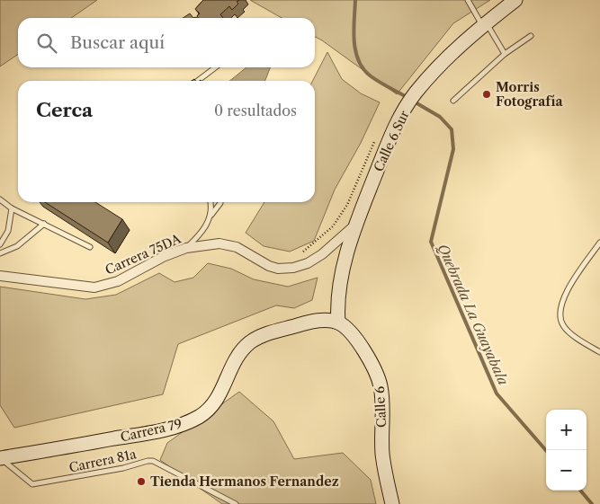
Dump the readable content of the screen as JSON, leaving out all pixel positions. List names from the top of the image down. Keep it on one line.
{"streets":{"main road":["Calle 6 Sur","Calle 6","Carrera 79"],"street":["Carrera 75DA"],"lane":["Carrera 81a"]},"crossings":[["Calle 6 Sur","Carrera 75DA"],["Calle 6 Sur","Calle 6"],["Calle 6 Sur","Carrera 79"],["Calle 6","Carrera 79"],["Carrera 79","Carrera 81a"]],"water":["Quebrada La Guayabala"],"places":["Morris Fotografía","Tienda Hermanos Fernandez"],"page":{"search":"Buscar aquí","heading":["Cerca","0 resultados"],"map_buttons":["+","−"]}}
